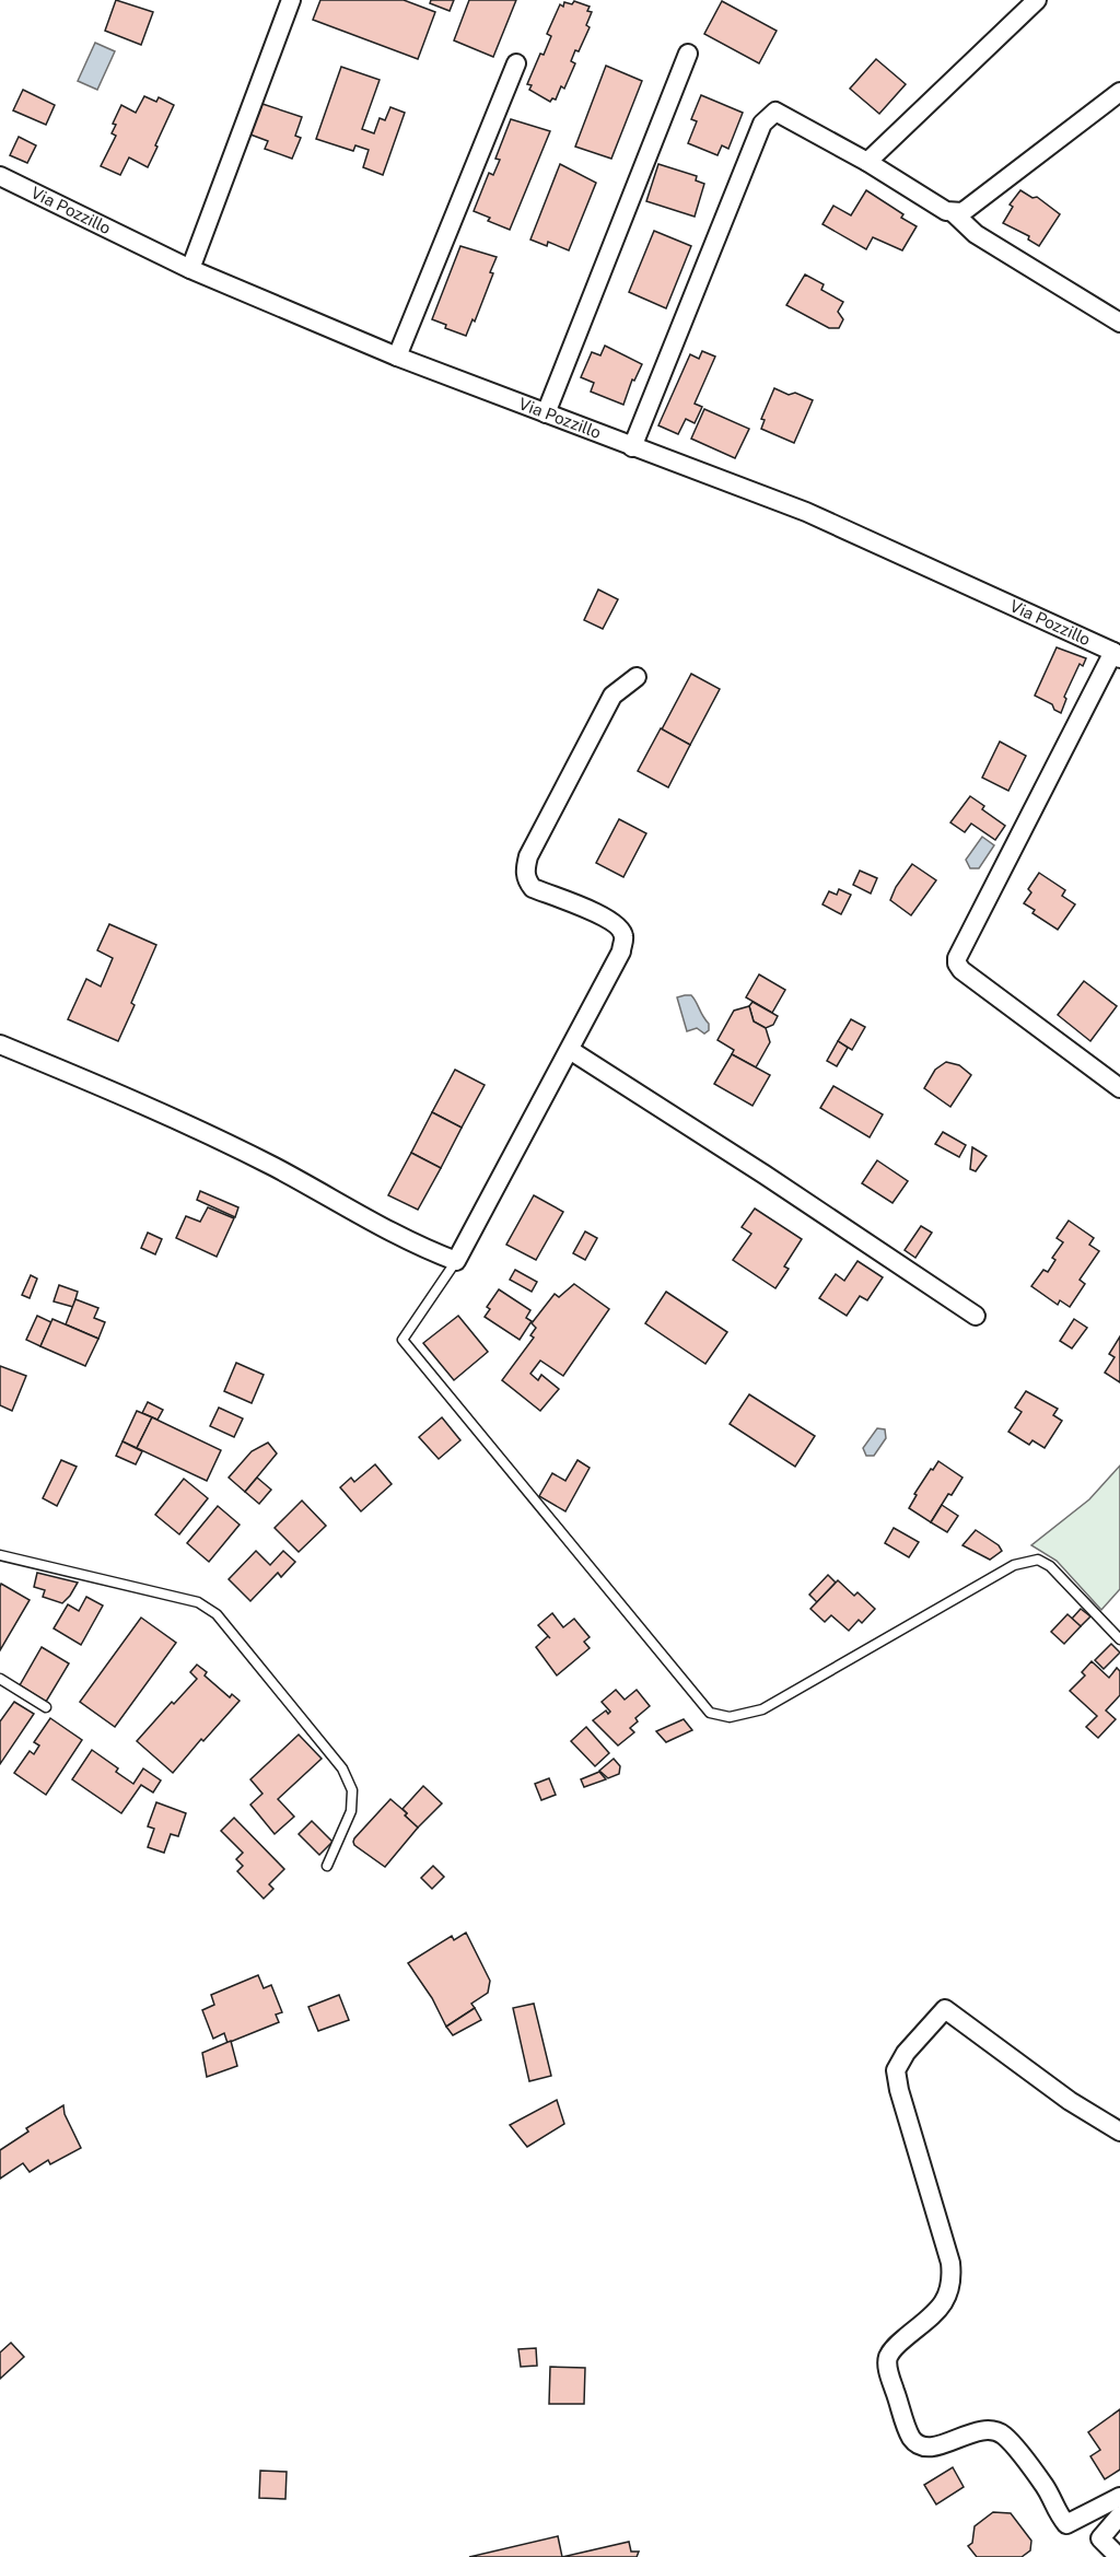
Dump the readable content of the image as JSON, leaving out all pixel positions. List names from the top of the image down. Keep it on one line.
{"streets":{"street":["Via Pozzillo"]}}
